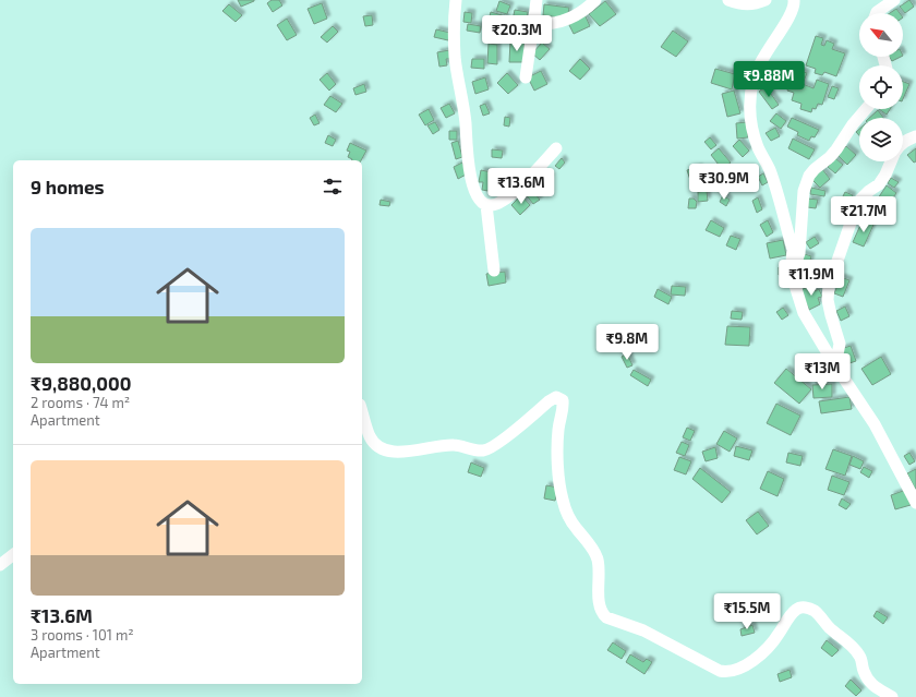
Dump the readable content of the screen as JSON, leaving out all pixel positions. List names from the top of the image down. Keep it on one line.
{"north":"top left","page":{"price":["₹20.3M","₹9.88M","₹30.9M","₹13.6M","₹21.7M","₹11.9M","₹9.8M","₹13M","₹15.5M"],"heading":"9 homes","list":[{"name":"₹9,880,000","note":"2 rooms · 74 m² · Apartment"},{"name":"₹13.6M","note":"3 rooms · 101 m² · Apartment"}]}}
